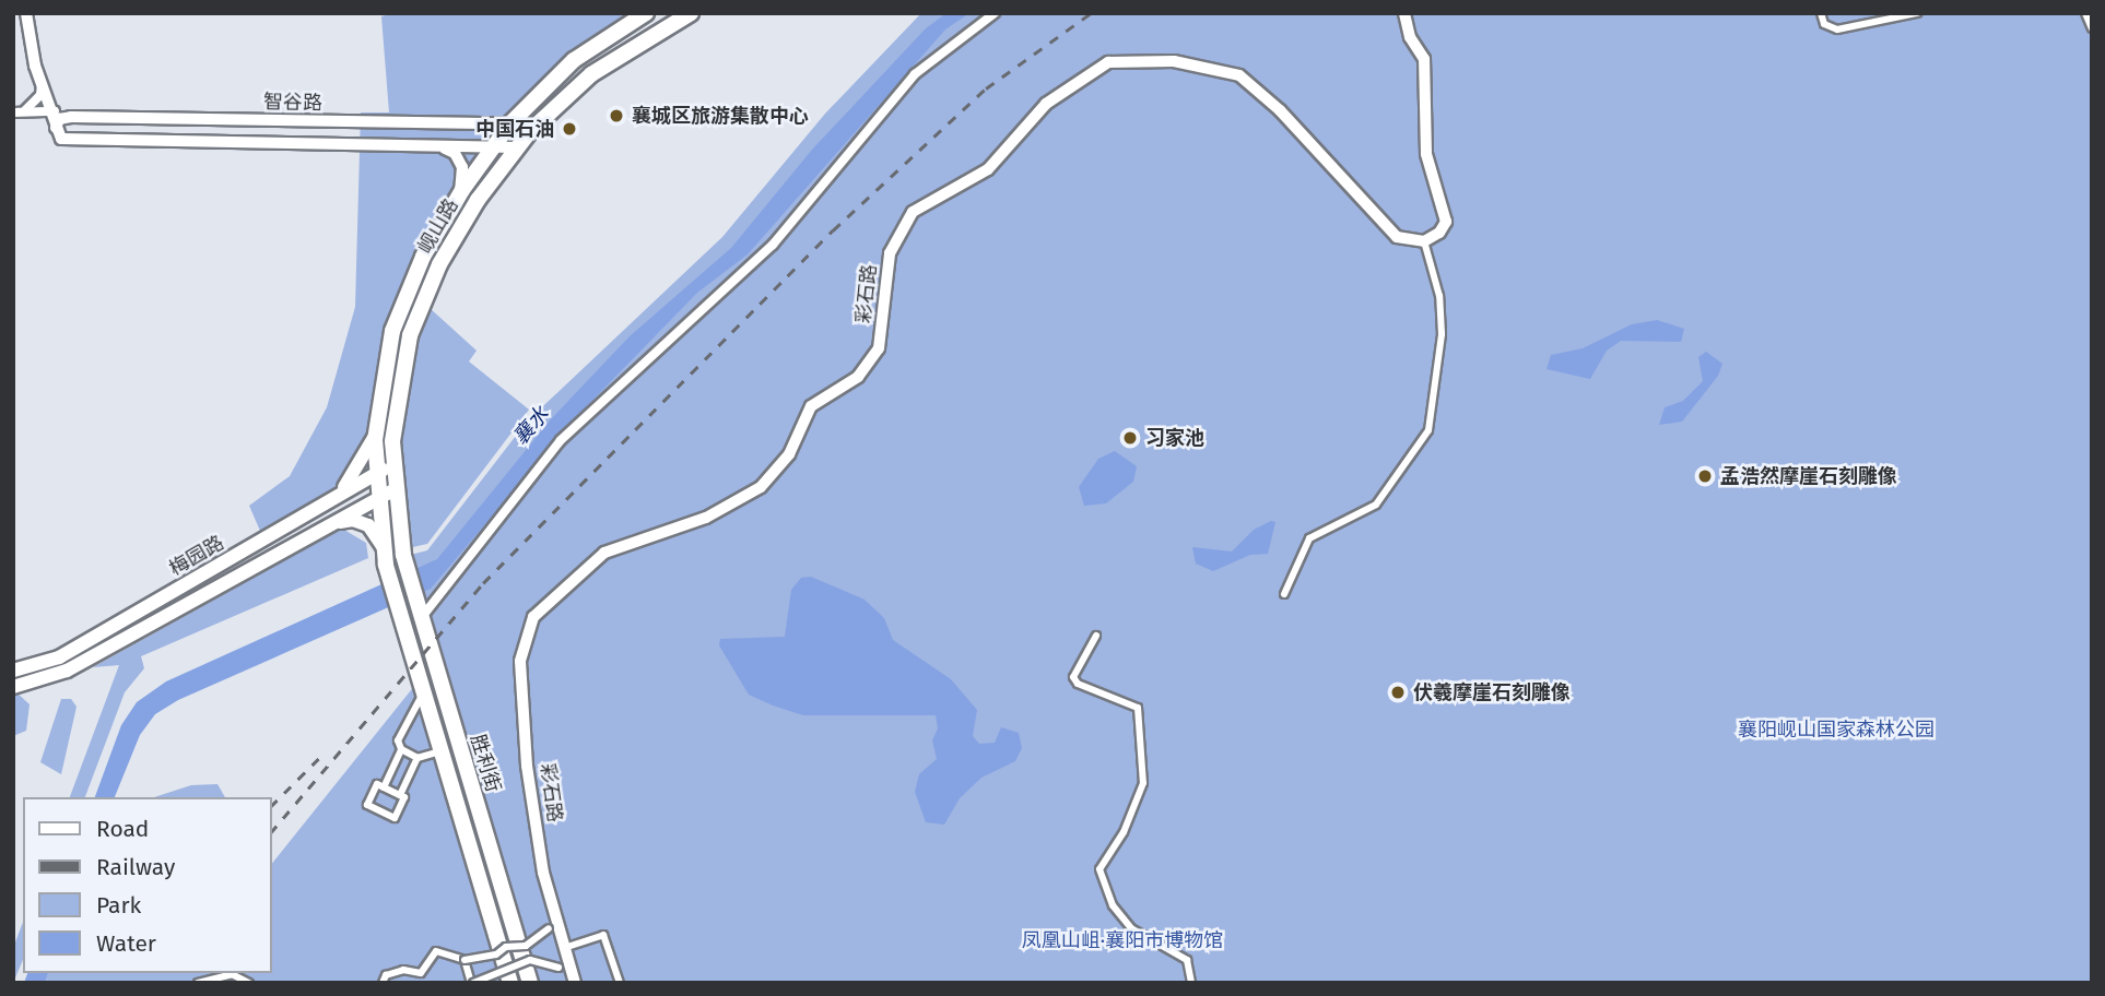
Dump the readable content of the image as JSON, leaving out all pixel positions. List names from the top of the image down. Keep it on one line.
{"streets":{"highway":["岘山路","胜利街"],"main road":["梅园路"],"street":["智谷路","彩石路"]},"crossings":[["智谷路","岘山路"],["岘山路","梅园路"],["岘山路","胜利街"]],"water":["襄水"],"parks":["襄阳岘山国家森林公园","凤凰山岨·襄阳市博物馆"],"places":["襄城区旅游集散中心","中国石油","习家池","孟浩然摩崖石刻雕像","伏羲摩崖石刻雕像"],"legend":["Road","Railway","Park","Water"]}
